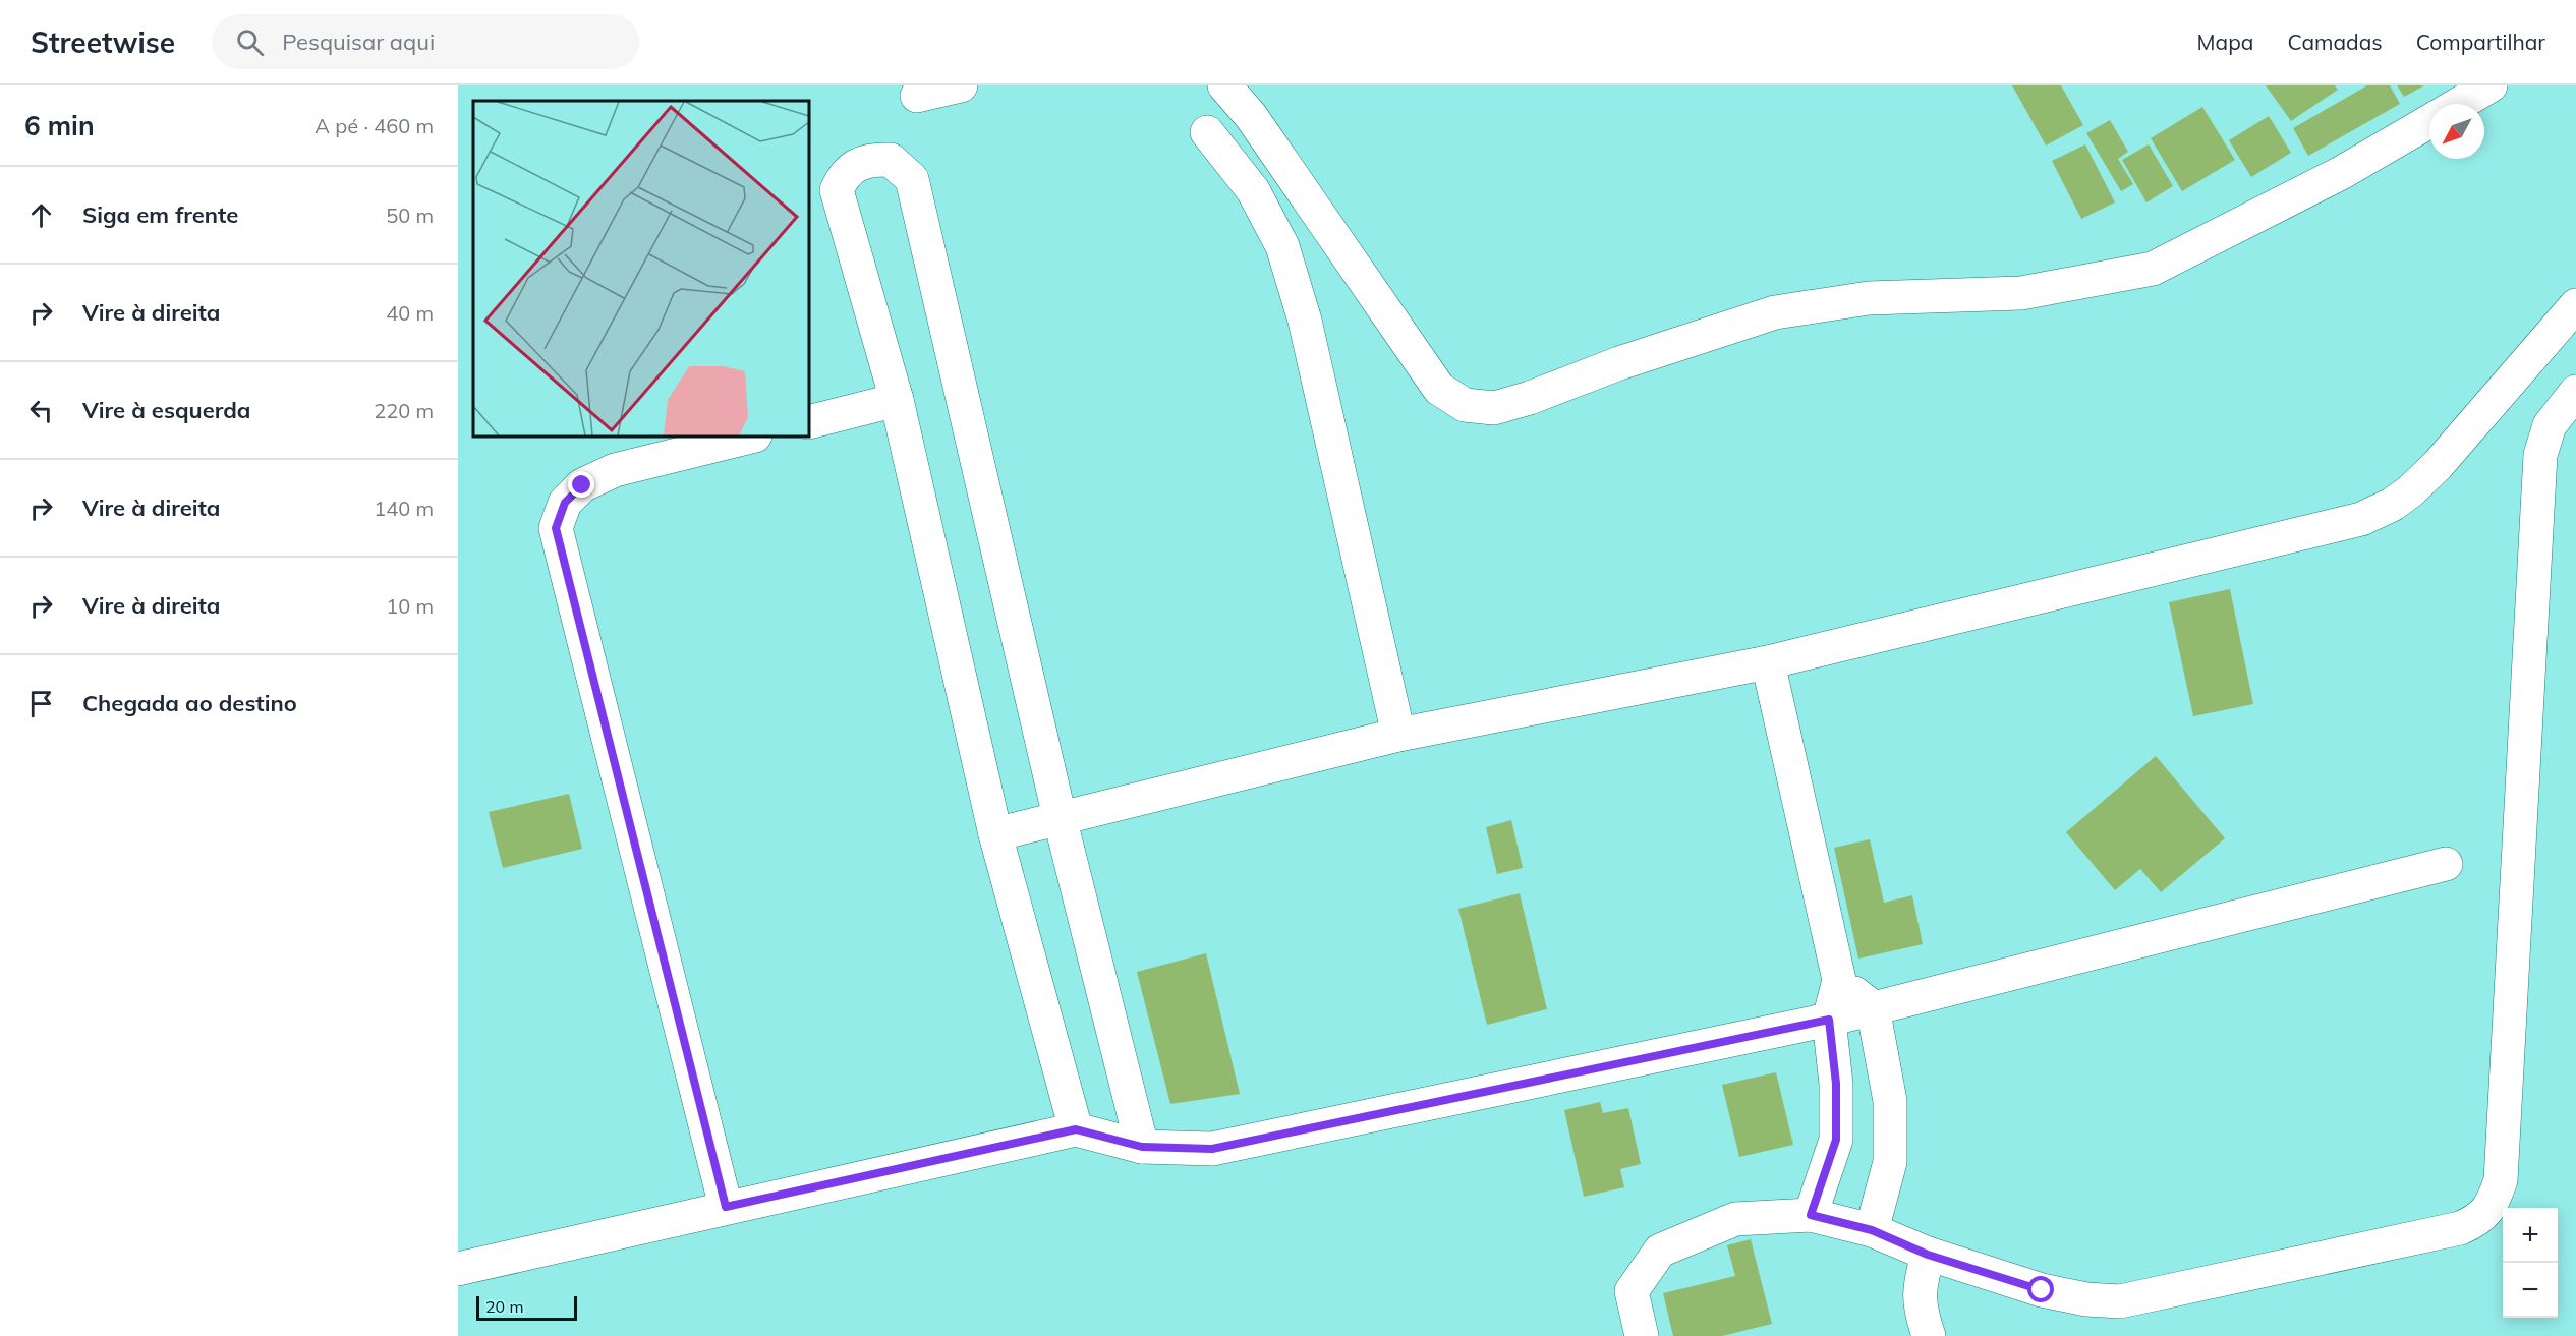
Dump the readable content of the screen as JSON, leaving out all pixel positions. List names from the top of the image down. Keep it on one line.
{"scale_bar":"20 m","north":"bottom left","page":{"header":"Streetwise","search":"Pesquisar aqui","nav":["Mapa","Camadas","Compartilhar"],"heading":["6 min","A pé · 460 m"],"list":[["Siga em frente","50 m"],["Vire à direita","40 m"],["Vire à esquerda","220 m"],["Vire à direita","140 m"],["Vire à direita","10 m"],"Chegada ao destino"],"map_buttons":["+","−"],"scale":"20 m"}}
